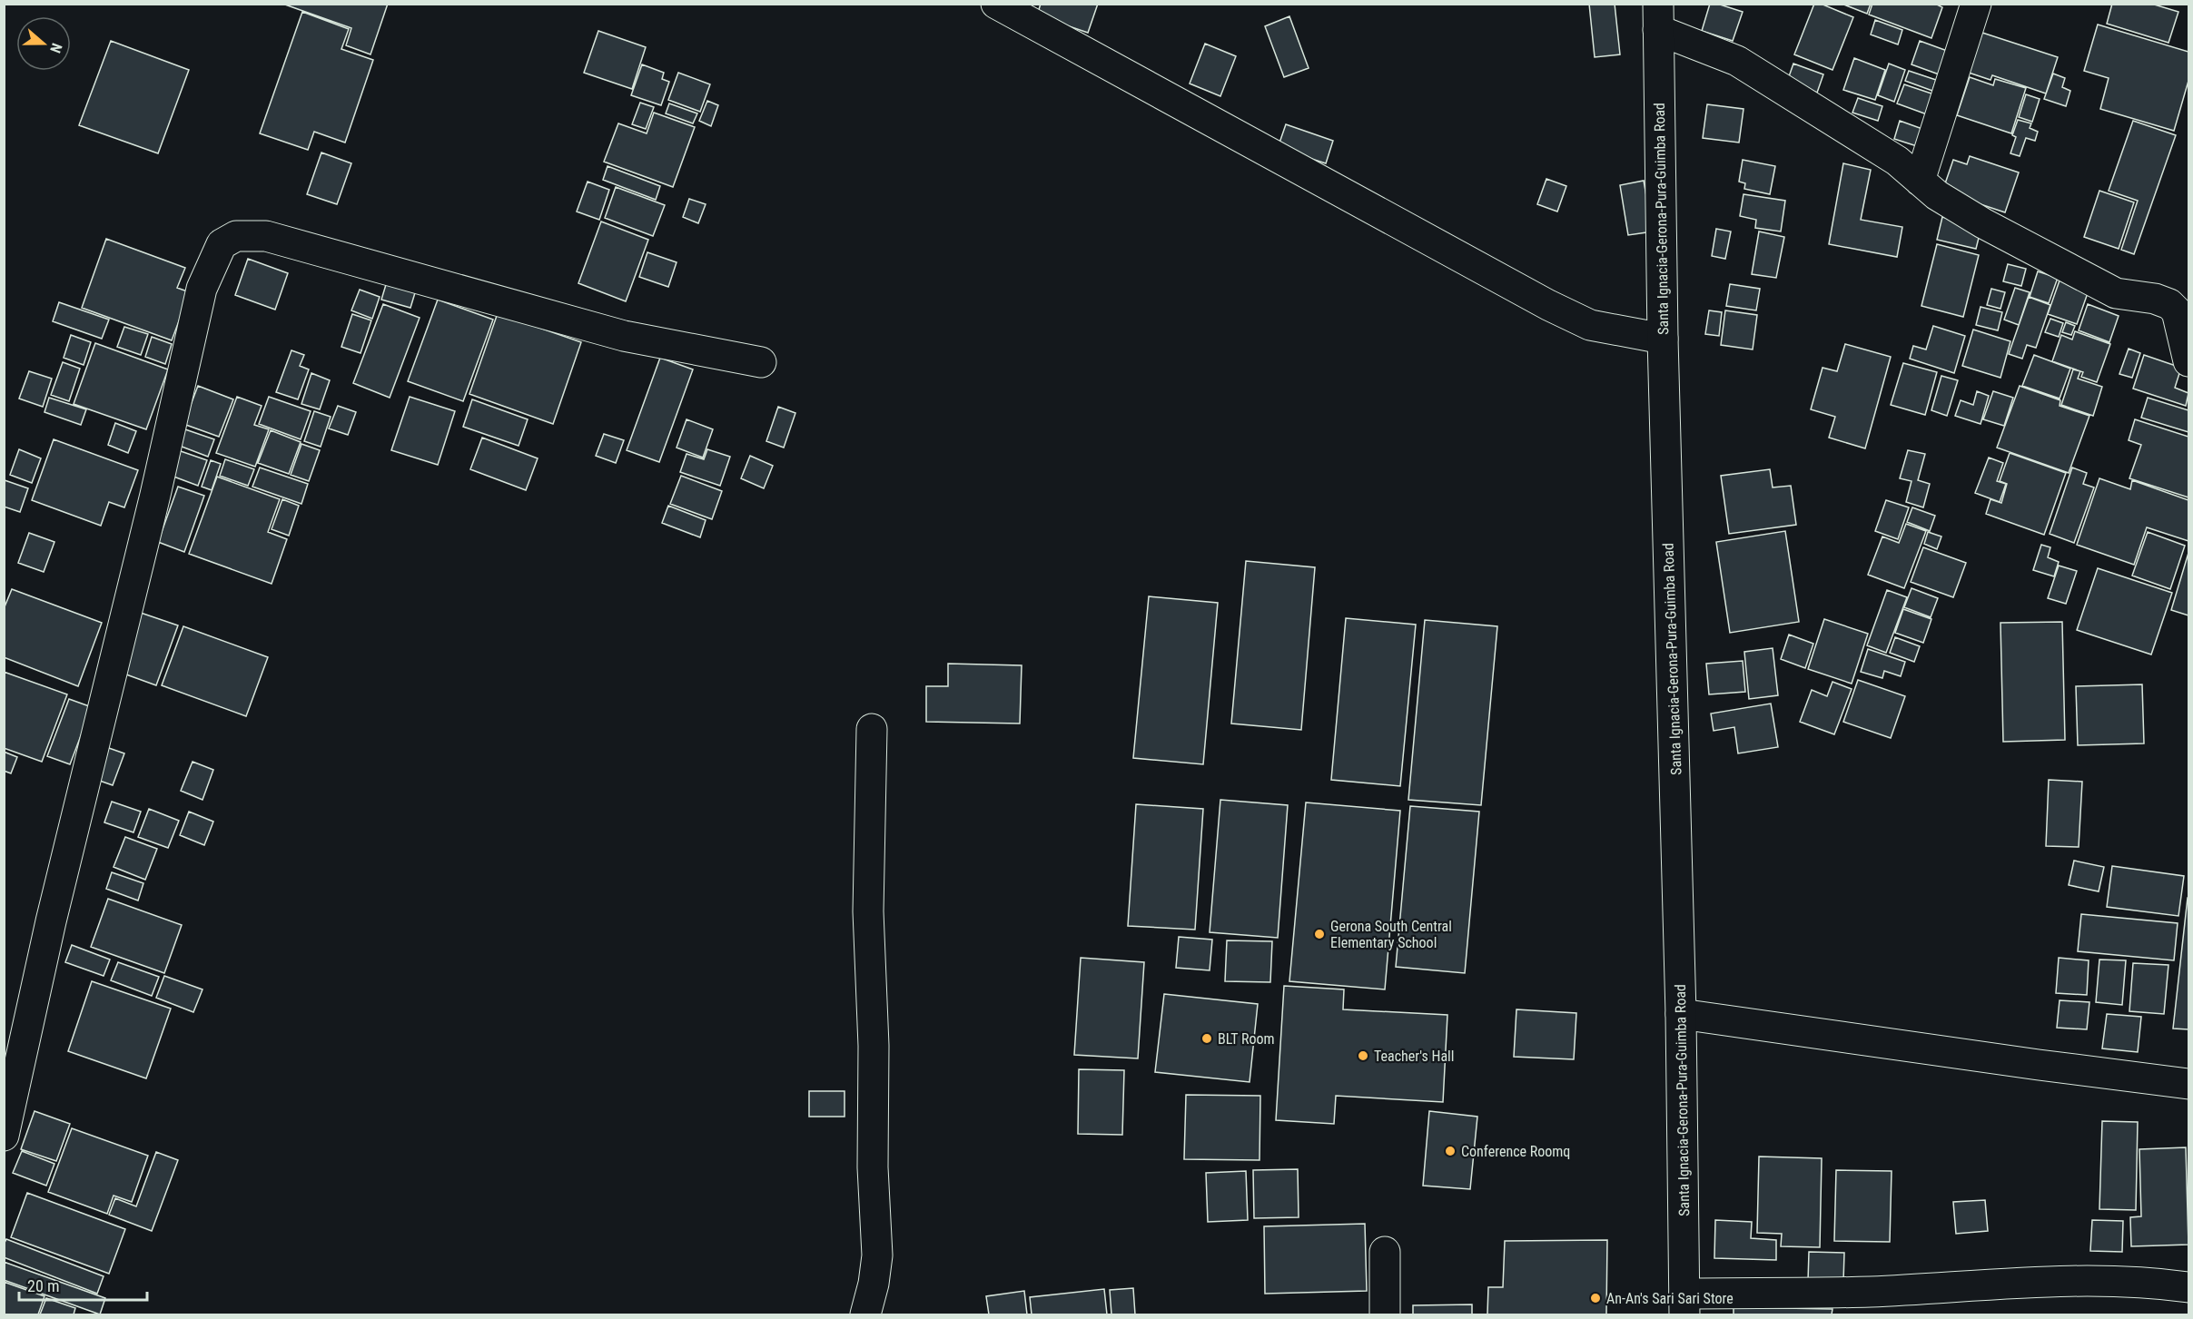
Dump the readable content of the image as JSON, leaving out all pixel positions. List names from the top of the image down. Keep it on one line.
{"streets":{"street":["Santa Ignacia-Gerona-Pura-Guimba Road"]},"places":["Gerona South Central Elementary School","BLT Room","Teacher's Hall","Conference Roomq","An-An's Sari Sari Store"],"scale_bar":"20 m","north":"right"}
